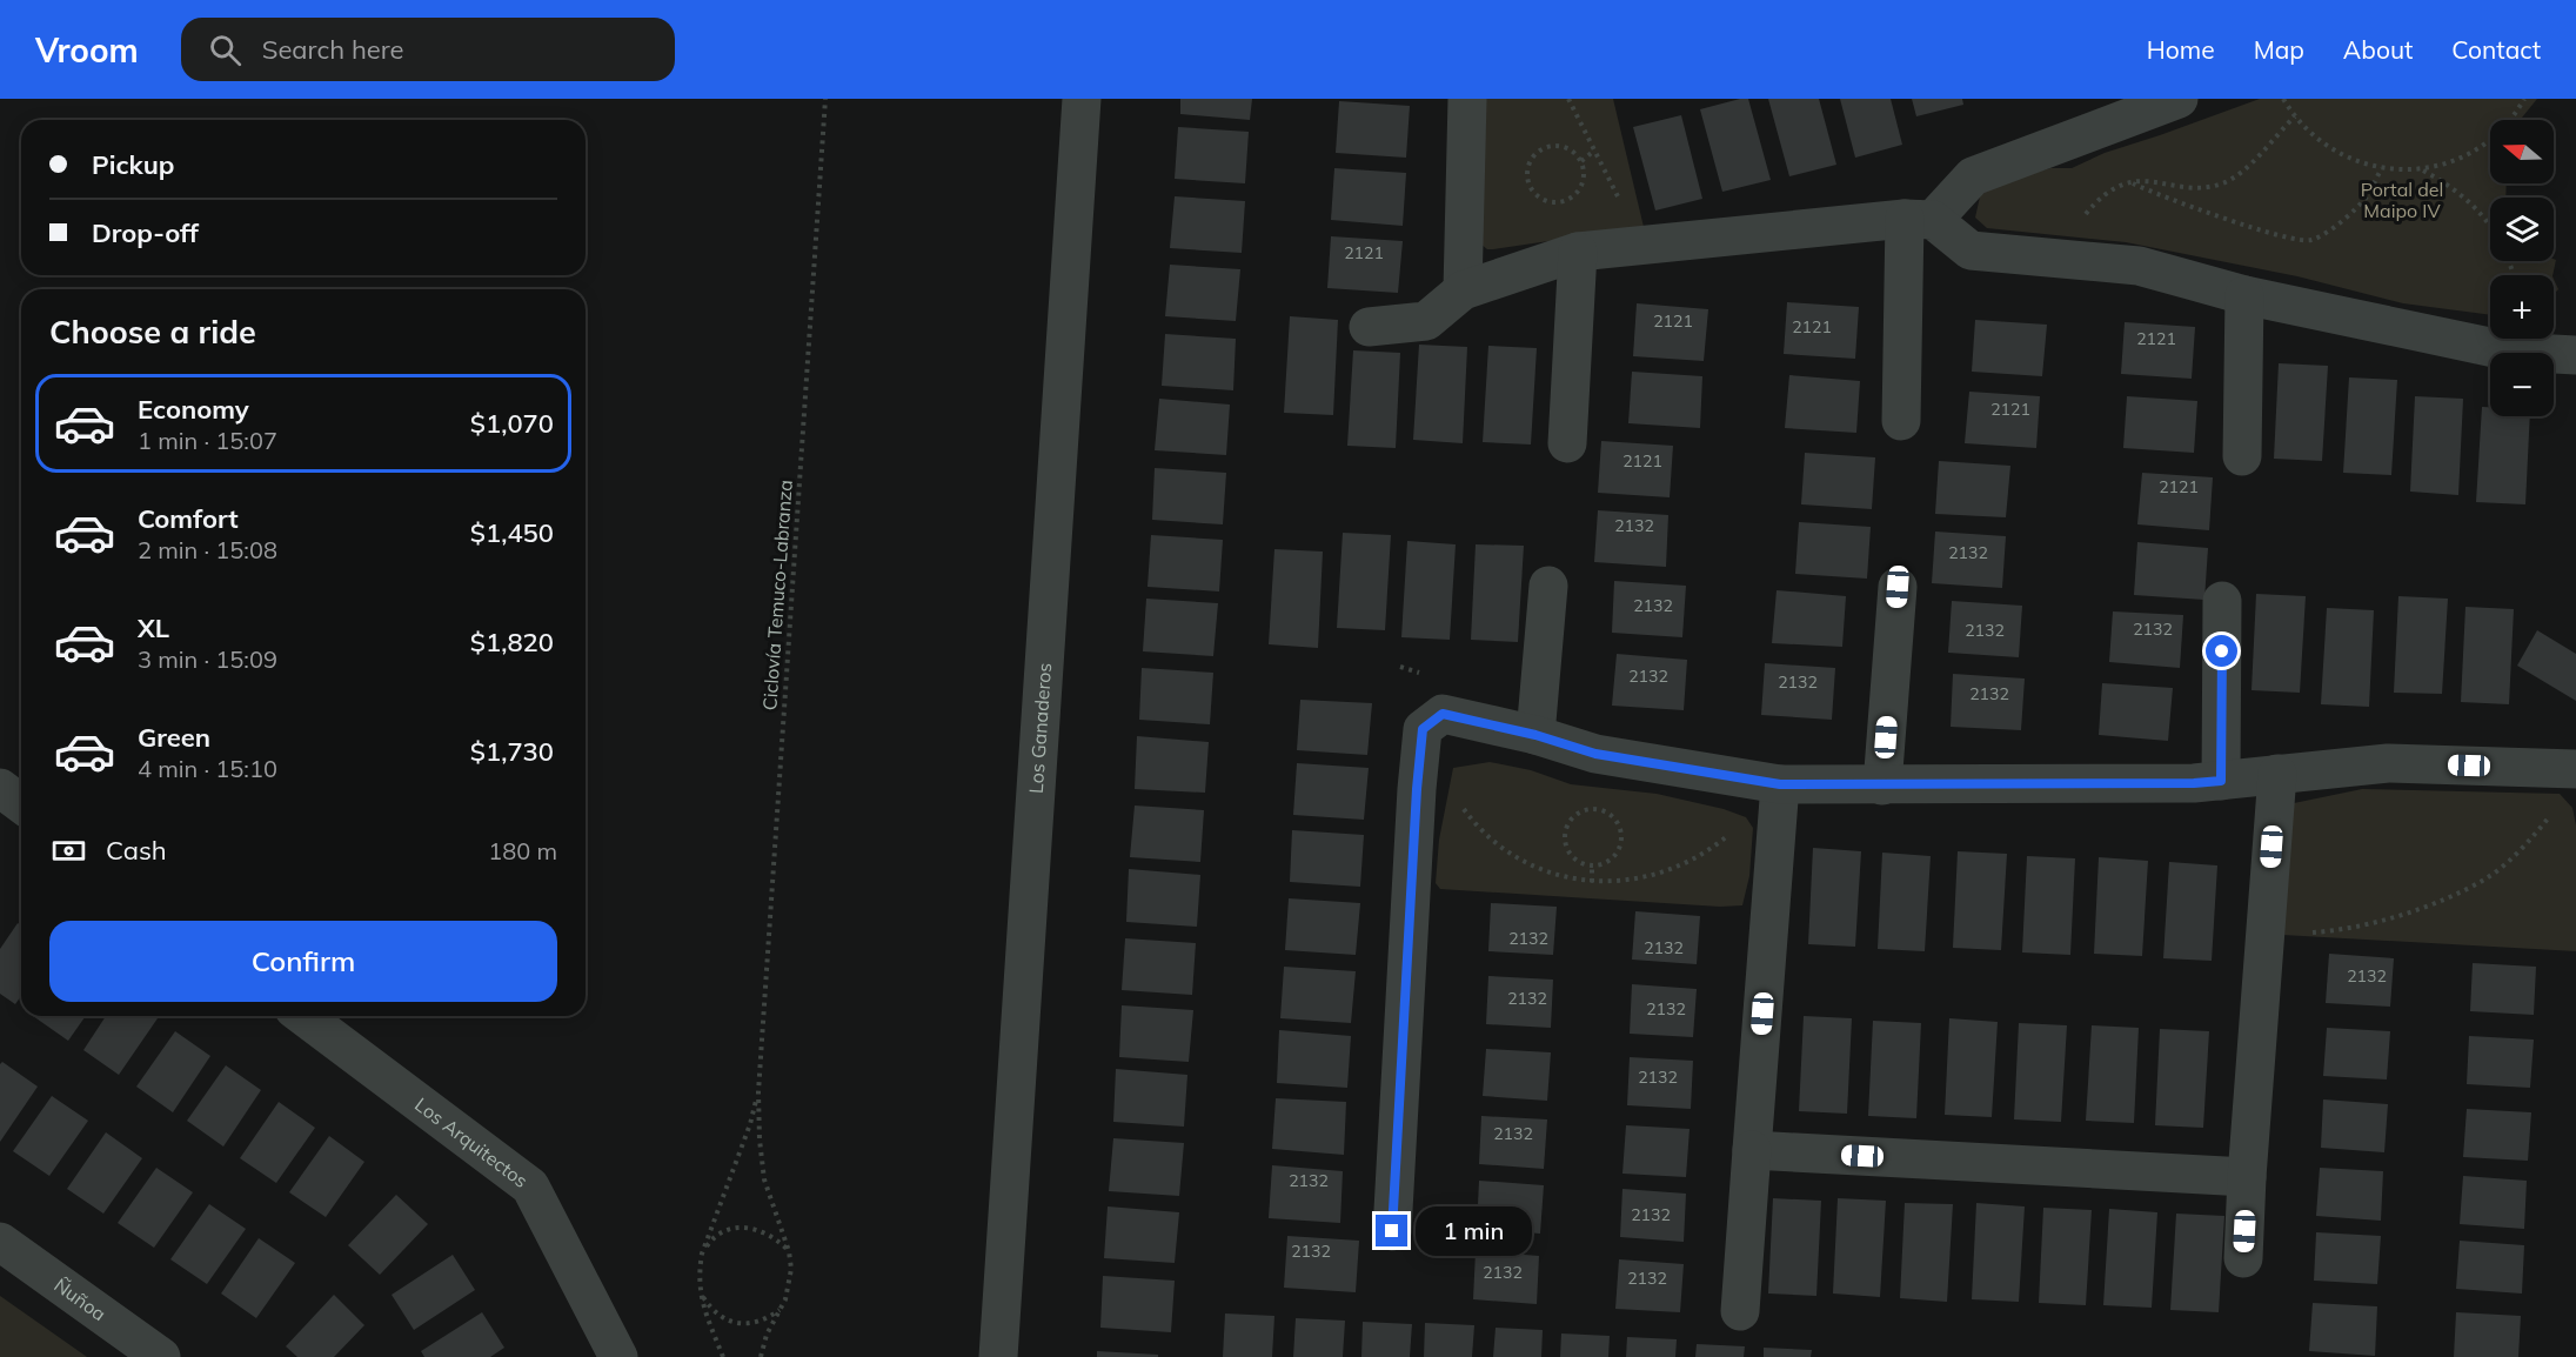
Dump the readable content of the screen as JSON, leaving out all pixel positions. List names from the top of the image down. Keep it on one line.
{"streets":{"street":["Los Ganaderos","Los Arquitectos","Ñuñoa"],"path":["Ciclovía Temuco-Labranza"]},"parks":["Portal del Maipo IV"],"house_numbers":["2121","2121","2121","2121","2121","2121","2121","2132","2132","2132","2132","2132","2132","2132","2132","2132","2132","2132","2132","2132","2132","2132","2132","2132","2132","2132","2132"],"north":"left","page":{"header":"Vroom","search":"Search here","nav":["Home","Map","About","Contact"],"map_buttons":["+","−"],"banner":["Pickup","Drop-off"],"heading":"Choose a ride","list":[{"name":"Economy","note":"1 min · 15:07","value":"$1,070"},{"name":"Comfort","note":"2 min · 15:08","value":"$1,450"},{"name":"XL","note":"3 min · 15:09","value":"$1,820"},{"name":"Green","note":"4 min · 15:10","value":"$1,730"}],"pay":["Cash","180 m"],"buttons":"Confirm","bubble":"1 min"}}
